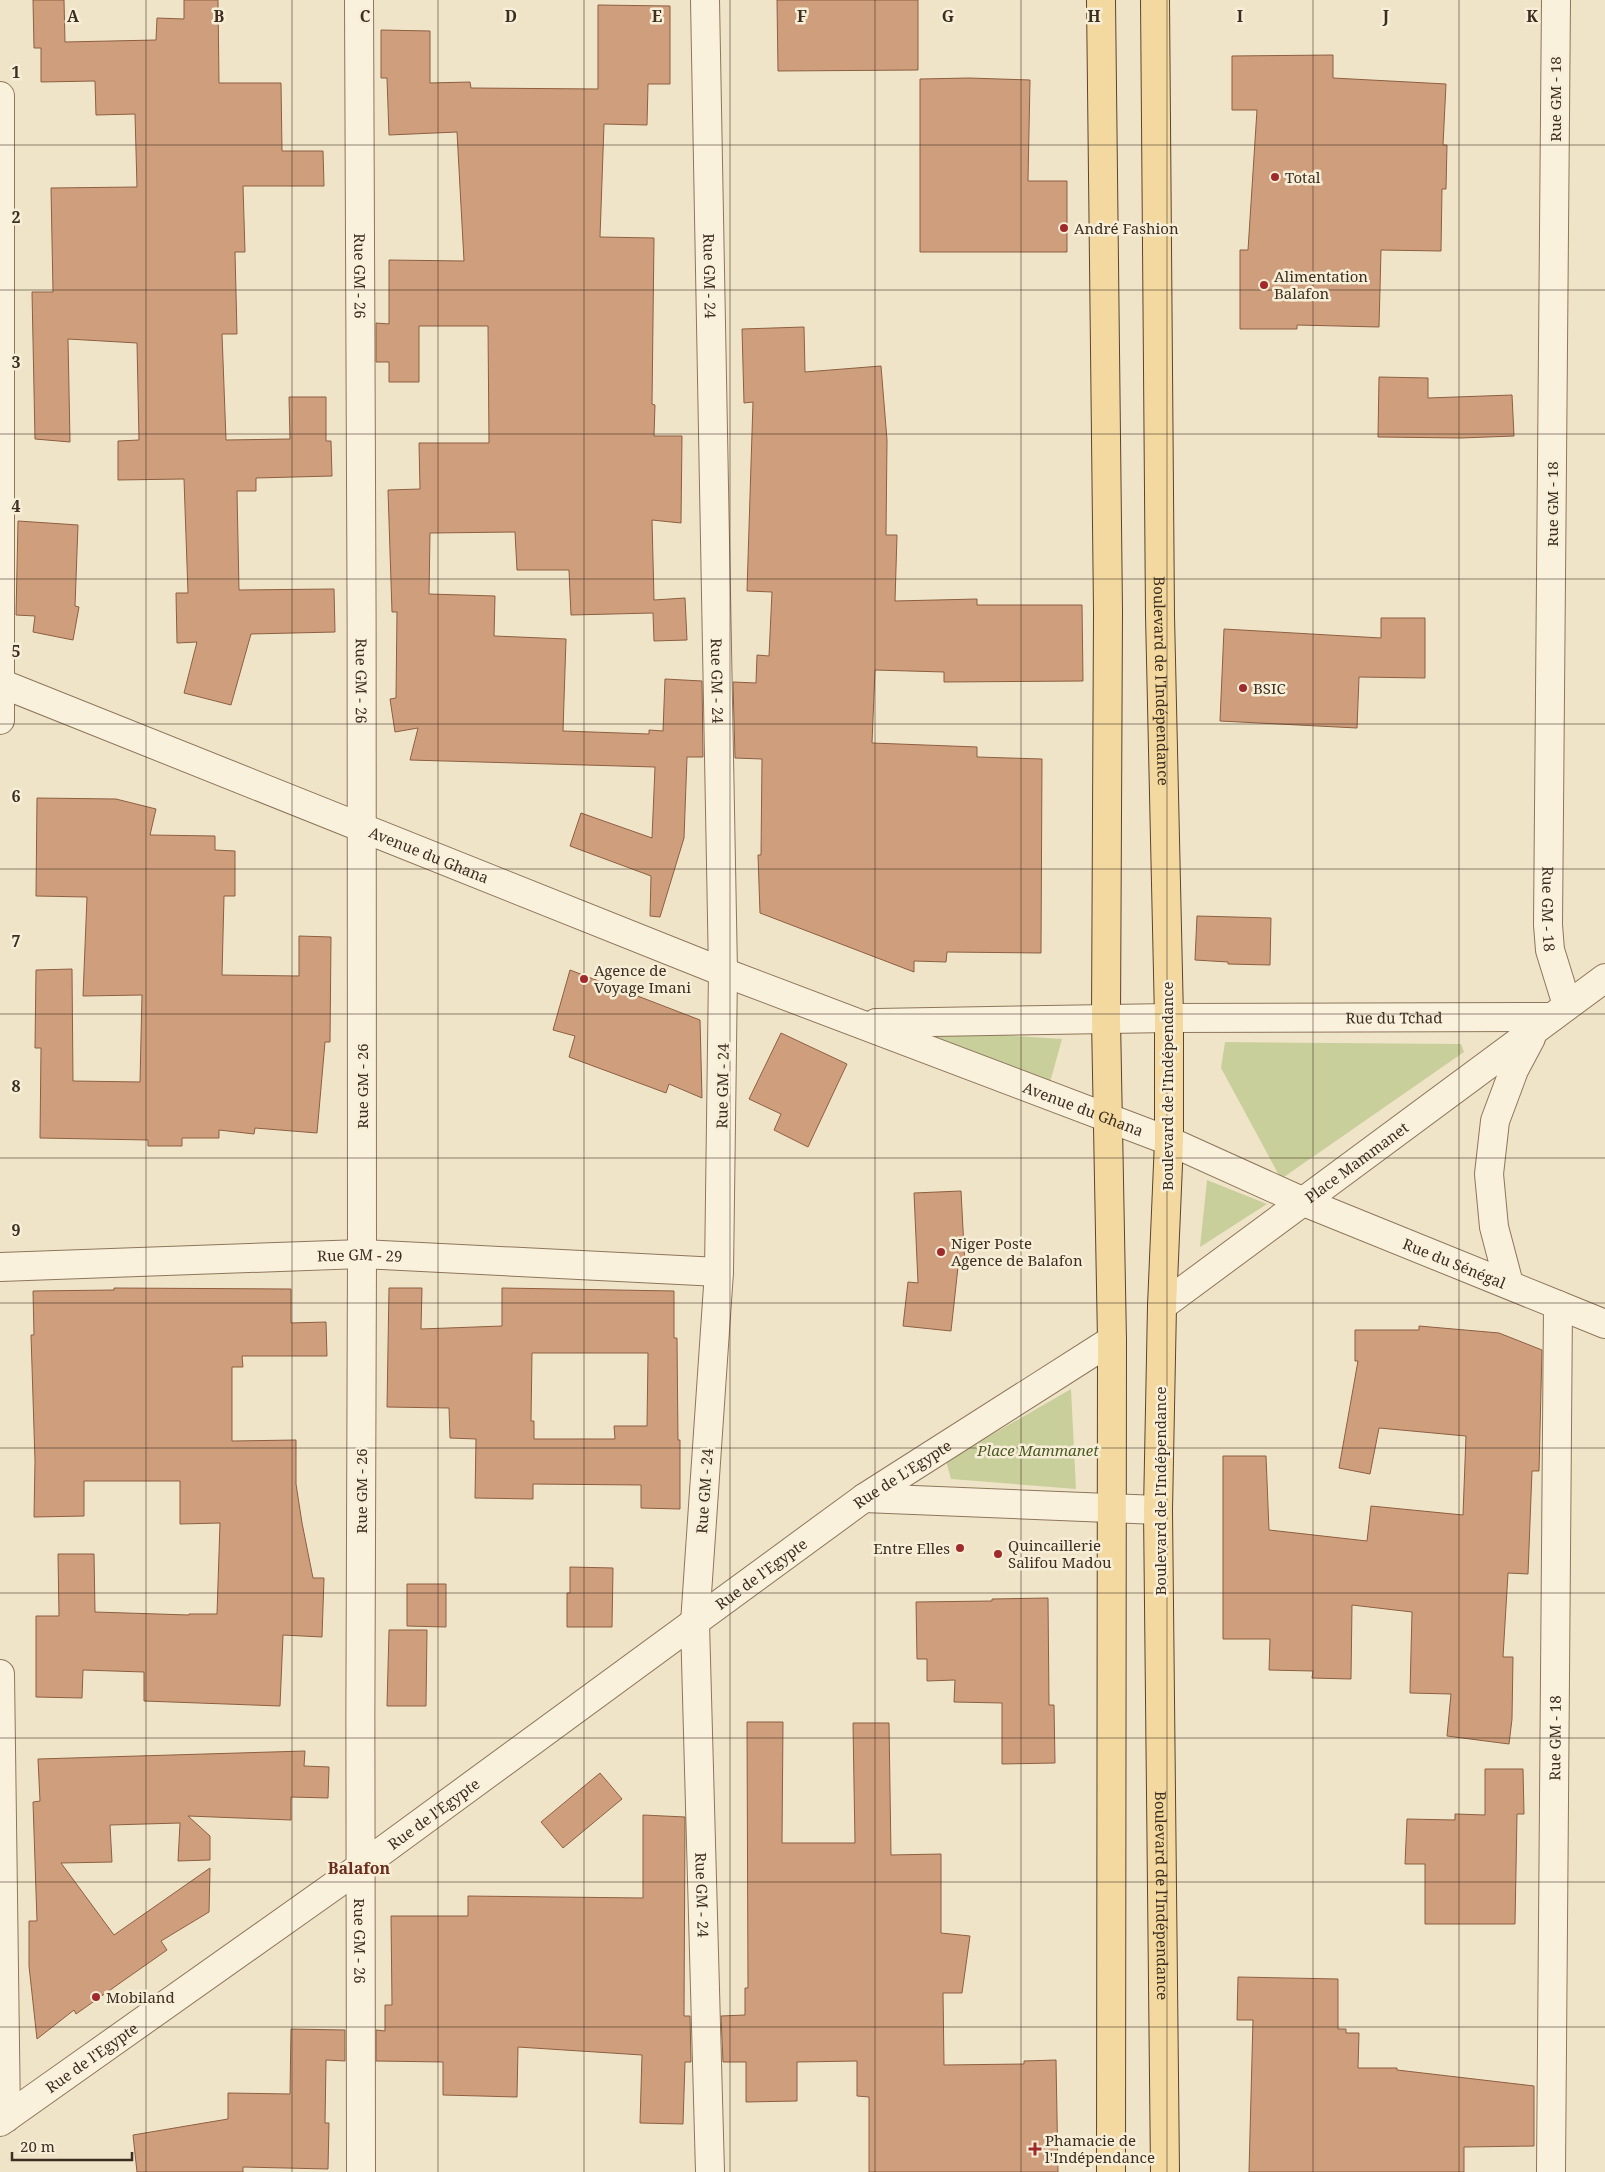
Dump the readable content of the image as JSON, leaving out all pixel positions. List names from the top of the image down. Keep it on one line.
{"streets":{"main road":["Boulevard de l'Indépendance"],"street":["Rue GM - 18","Rue GM - 26","Rue GM - 24","Avenue du Ghana","Rue du Tchad","Place Mammanet","Rue GM - 29","Rue du Sénégal","Rue de L'Egypte","Rue de l'Egypte"]},"crossings":[["Rue GM - 18","Rue du Tchad"],["Rue GM - 18","Place Mammanet"],["Rue GM - 18","Rue du Sénégal"],["Rue GM - 26","Avenue du Ghana"],["Rue GM - 26","Rue GM - 29"],["Rue GM - 26","Rue de l'Egypte"],["Rue GM - 24","Avenue du Ghana"],["Rue GM - 24","Rue GM - 29"],["Rue GM - 24","Rue de l'Egypte"],["Boulevard de l'Indépendance","Avenue du Ghana"],["Boulevard de l'Indépendance","Rue du Tchad"],["Boulevard de l'Indépendance","Place Mammanet"],["Boulevard de l'Indépendance","Rue de L'Egypte"],["Avenue du Ghana","Rue du Tchad"],["Avenue du Ghana","Place Mammanet"],["Avenue du Ghana","Rue du Sénégal"],["Rue du Tchad","Place Mammanet"],["Place Mammanet","Rue du Sénégal"],["Rue de L'Egypte","Rue de l'Egypte"]],"districts":["Balafon"],"parks":["Place Mammanet"],"places":{"other":["Total","André Fashion","Alimentation Balafon","BSIC","Agence de Voyage Imani","Niger Poste Agence de Balafon","Entre Elles","Quincaillerie Salifou Madou","Mobiland"],"health":["Phamacie de l'Indépendance"]},"scale_bar":"20 m","grid":{"columns":["A","B","C","D","E","F","G","H","I","J","K"],"rows":["1","2","3","4","5","6","7","8","9"]}}
